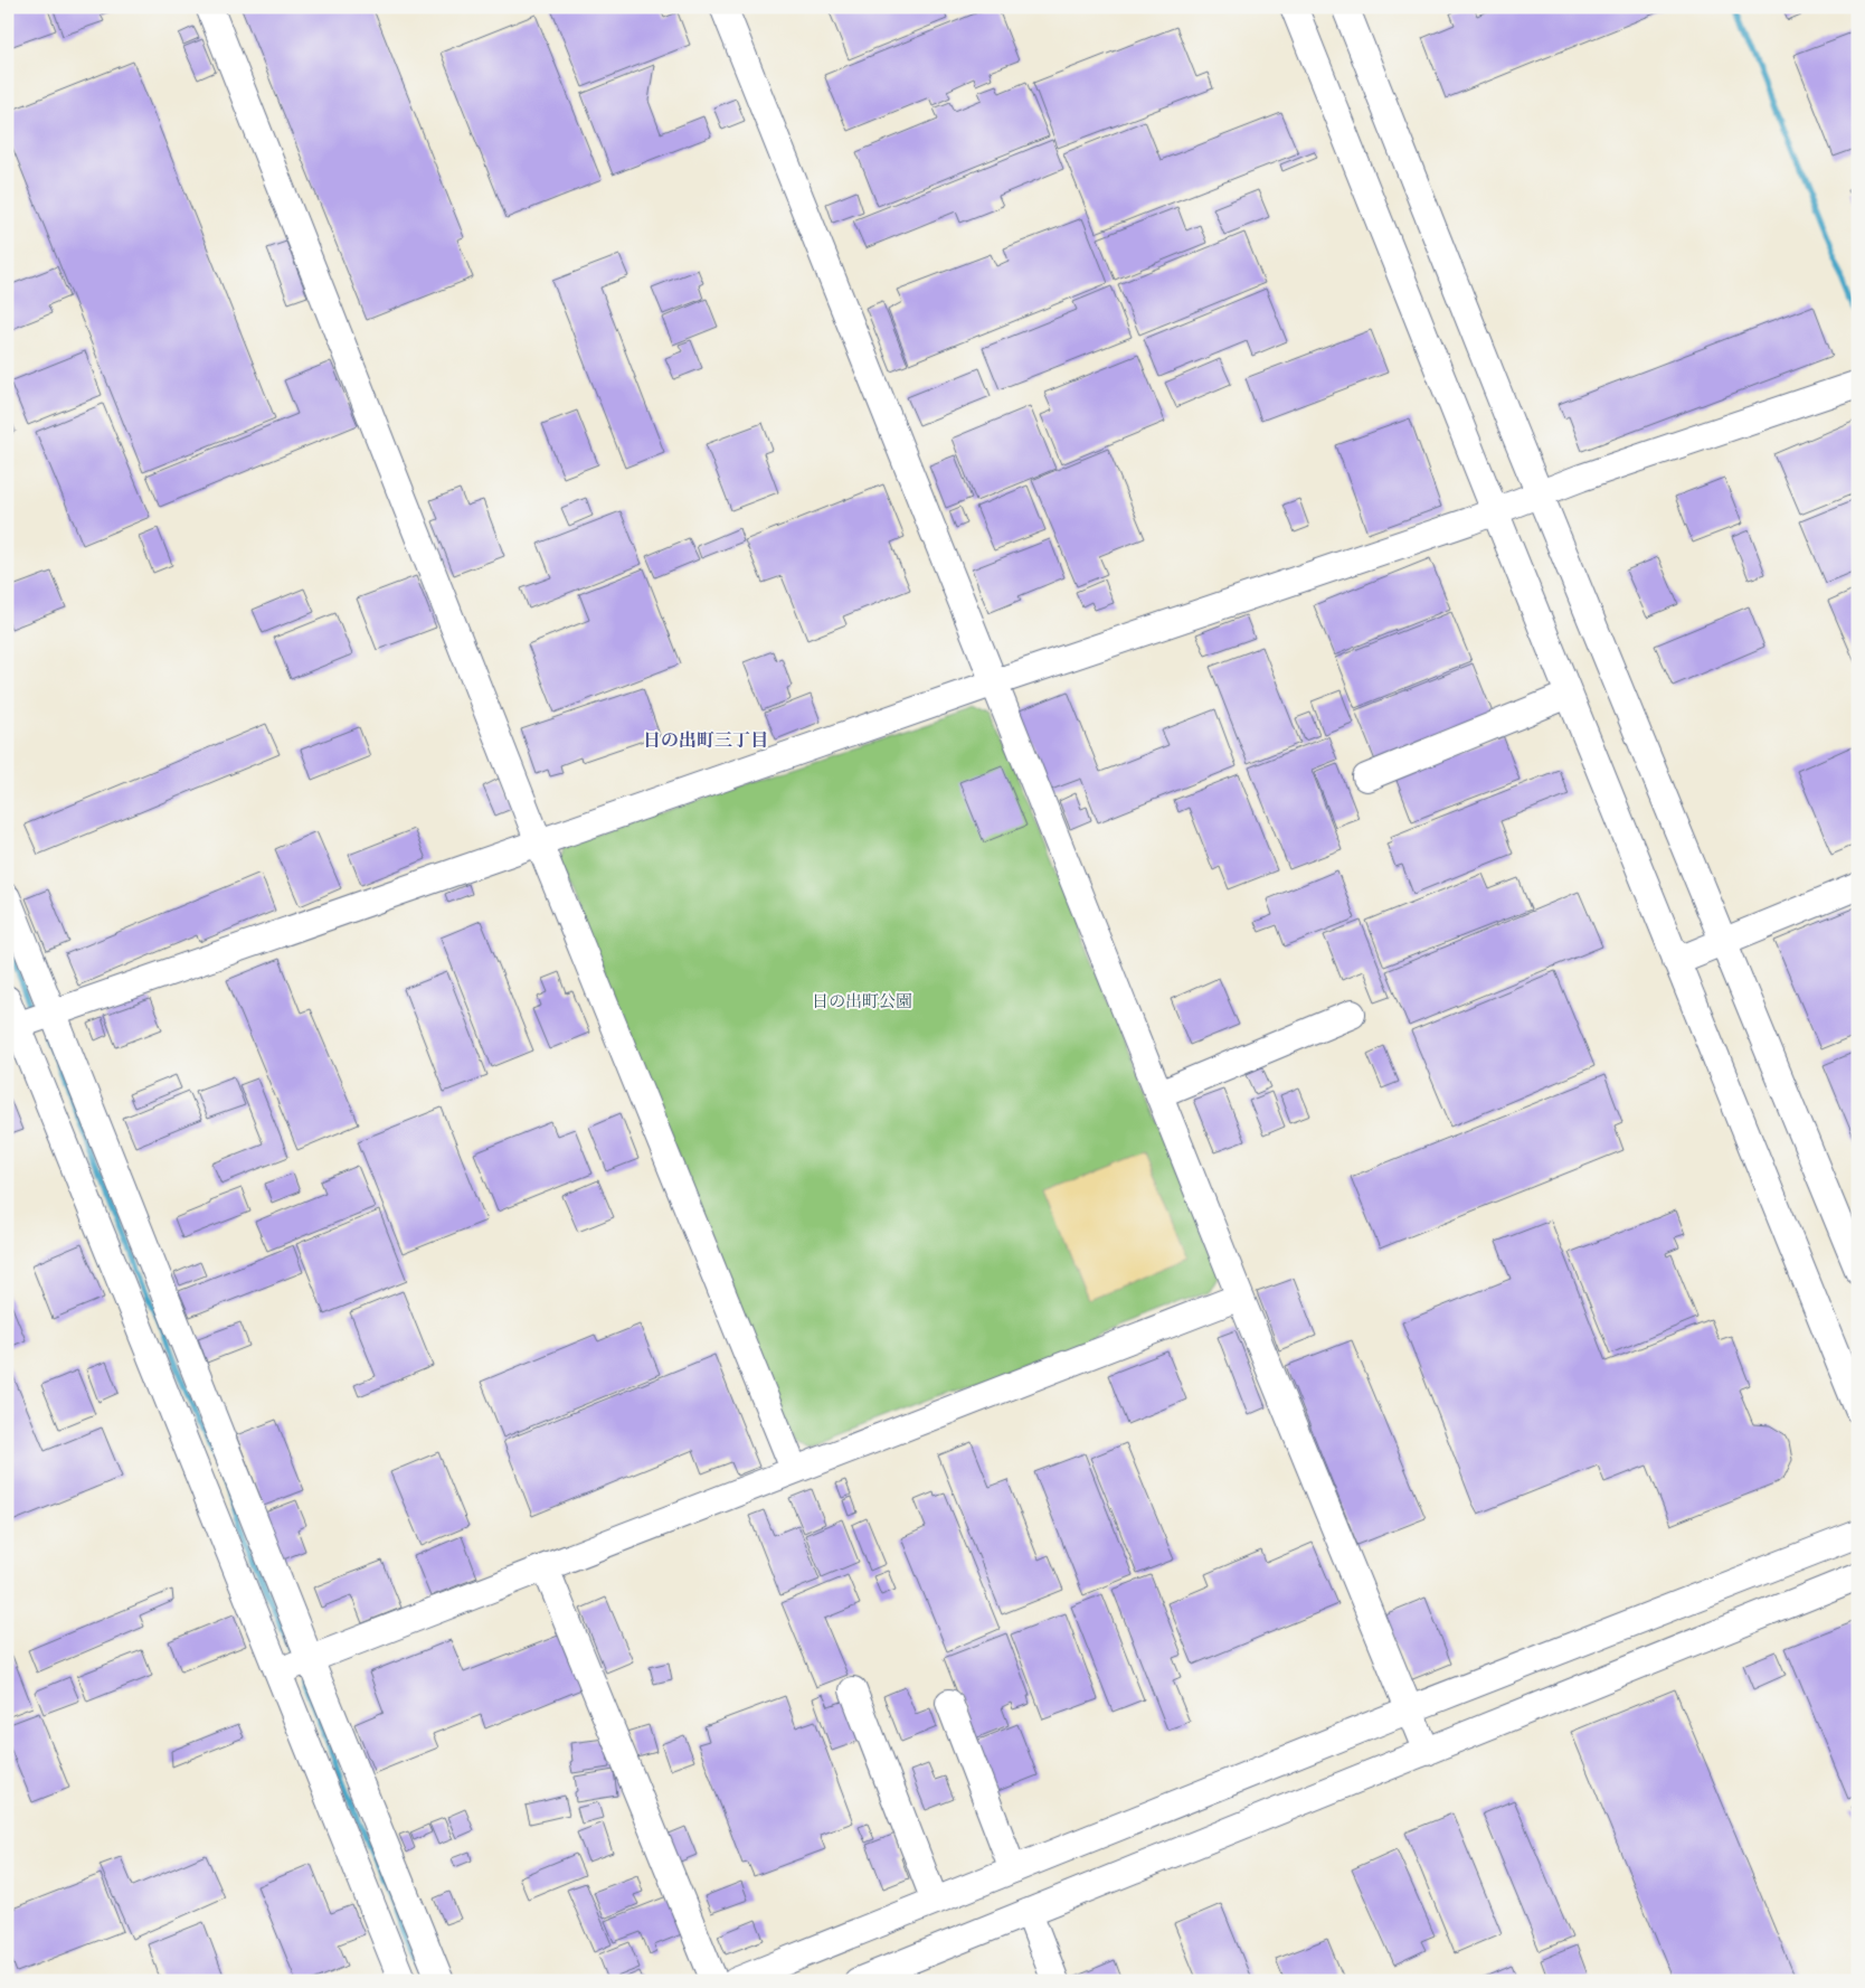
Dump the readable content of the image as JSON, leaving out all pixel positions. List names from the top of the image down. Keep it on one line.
{"districts":["日の出町三丁目"],"parks":["日の出町公園"]}
